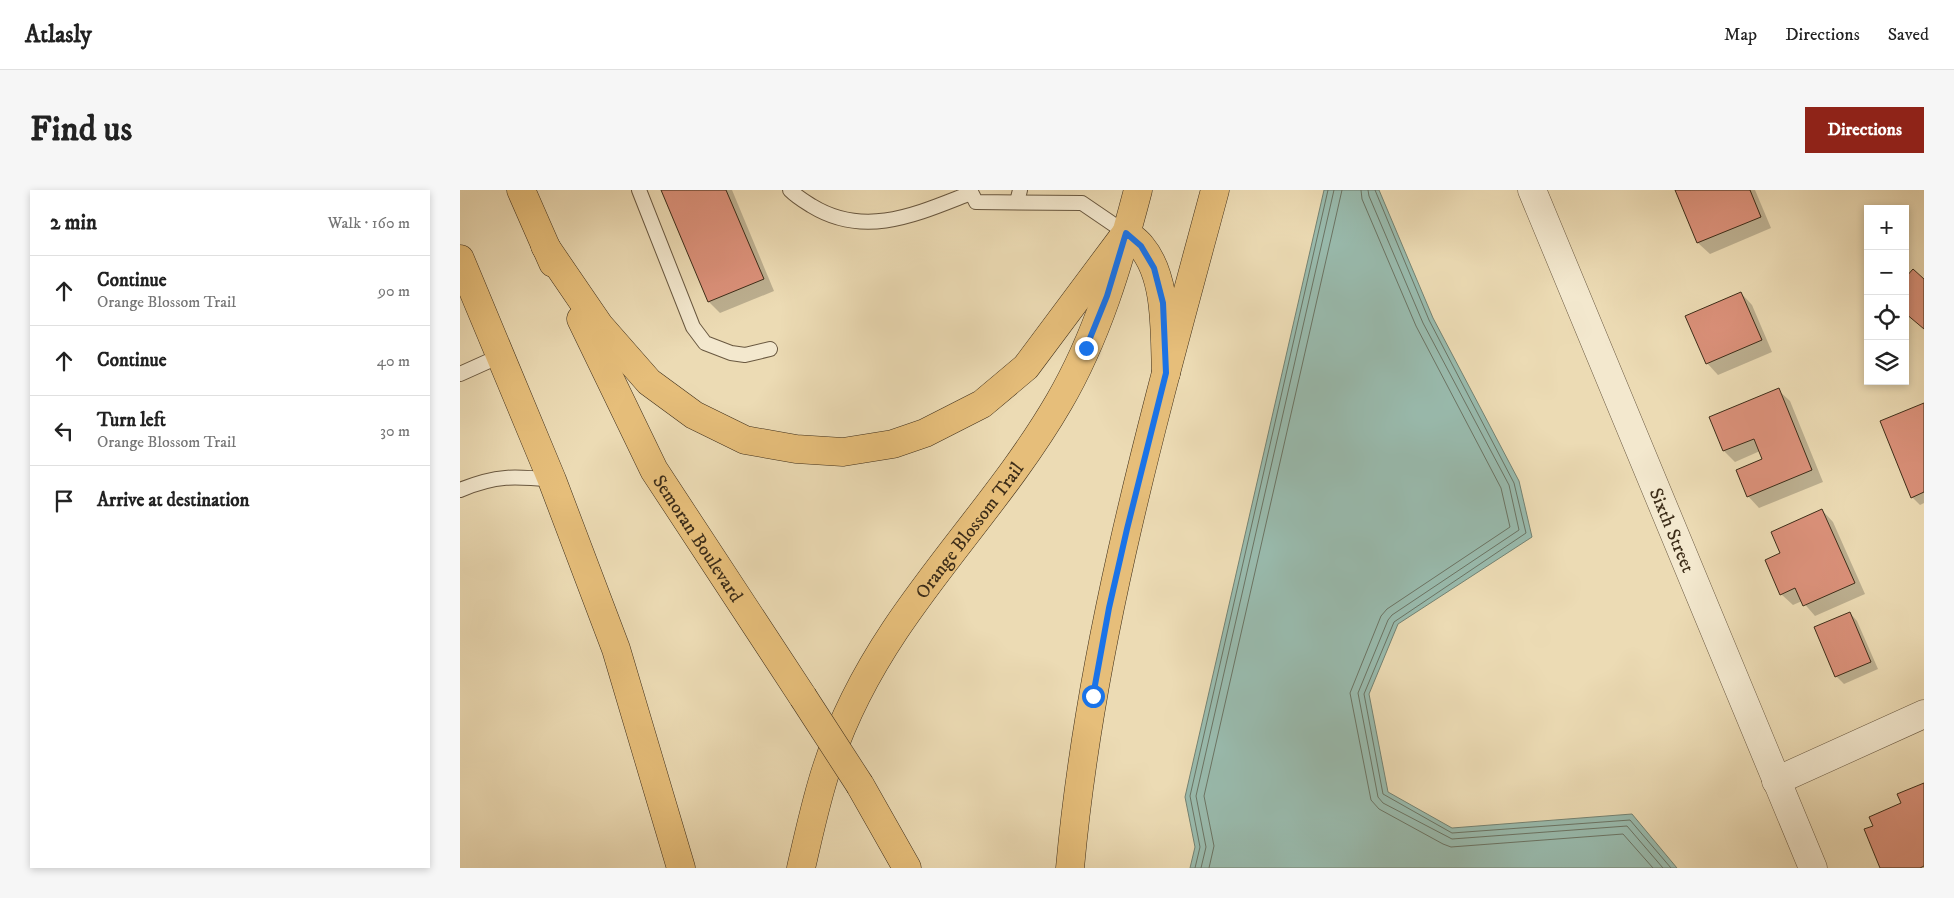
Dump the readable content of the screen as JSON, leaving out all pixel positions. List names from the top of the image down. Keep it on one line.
{"streets":{"main road":["Orange Blossom Trail","Semoran Boulevard"],"street":["Sixth Street"]},"page":{"header":"Atlasly","nav":["Map","Directions","Saved"],"buttons":"Directions","title":"Find us","heading":["2 min","Walk · 160 m"],"map_buttons":["+","−"],"list":[["Continue","Orange Blossom Trail","90 m"],["Continue","40 m"],["Turn left","Orange Blossom Trail","30 m"],"Arrive at destination"]}}
